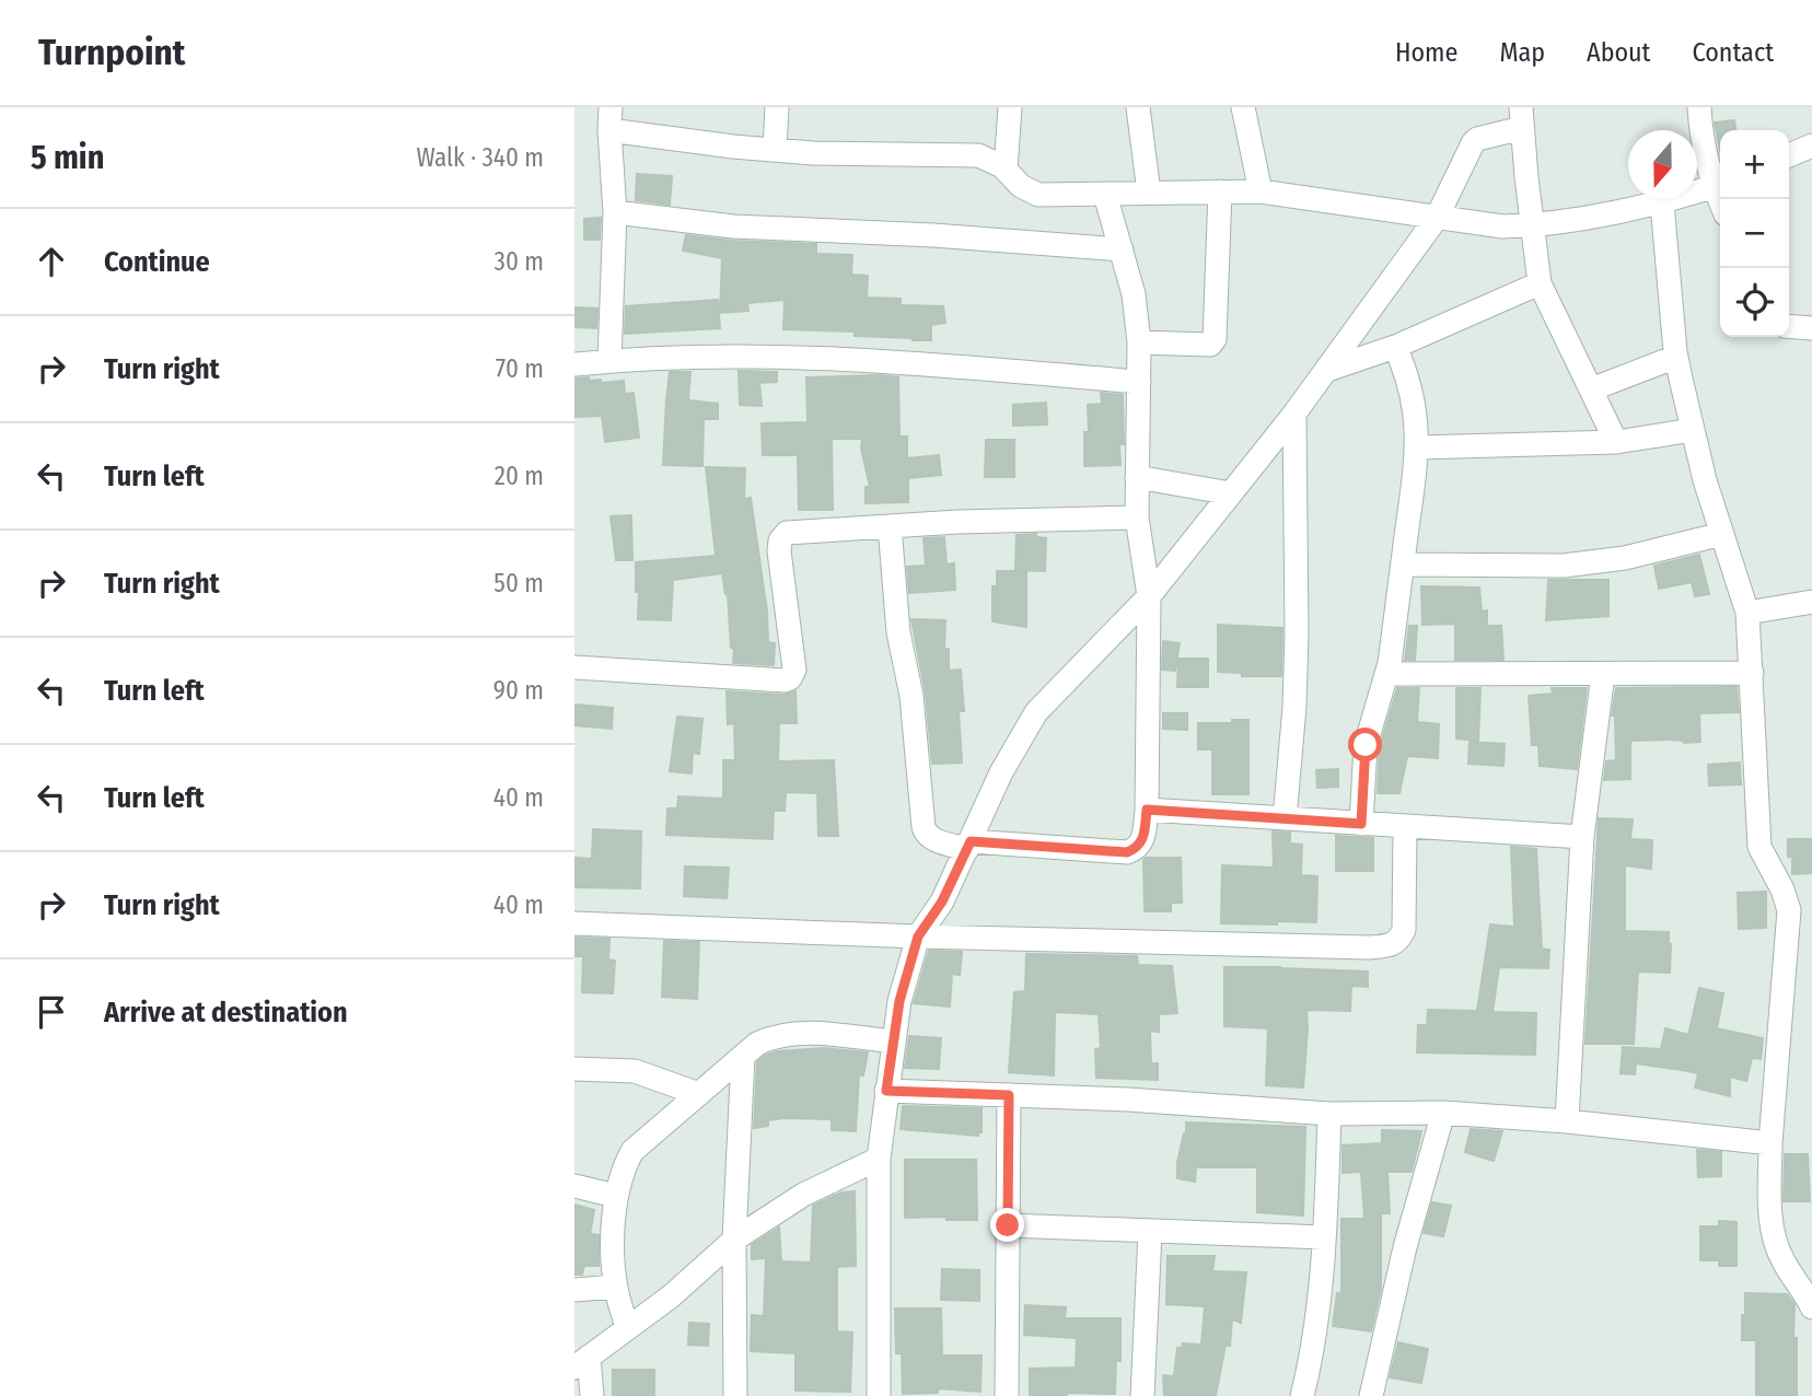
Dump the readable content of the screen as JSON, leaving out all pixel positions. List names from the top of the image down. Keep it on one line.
{"north":"bottom","page":{"header":"Turnpoint","nav":["Home","Map","About","Contact"],"heading":["5 min","Walk · 340 m"],"map_buttons":["+","−"],"list":[["Continue","30 m"],["Turn right","70 m"],["Turn left","20 m"],["Turn right","50 m"],["Turn left","90 m"],["Turn left","40 m"],["Turn right","40 m"],"Arrive at destination"]}}
